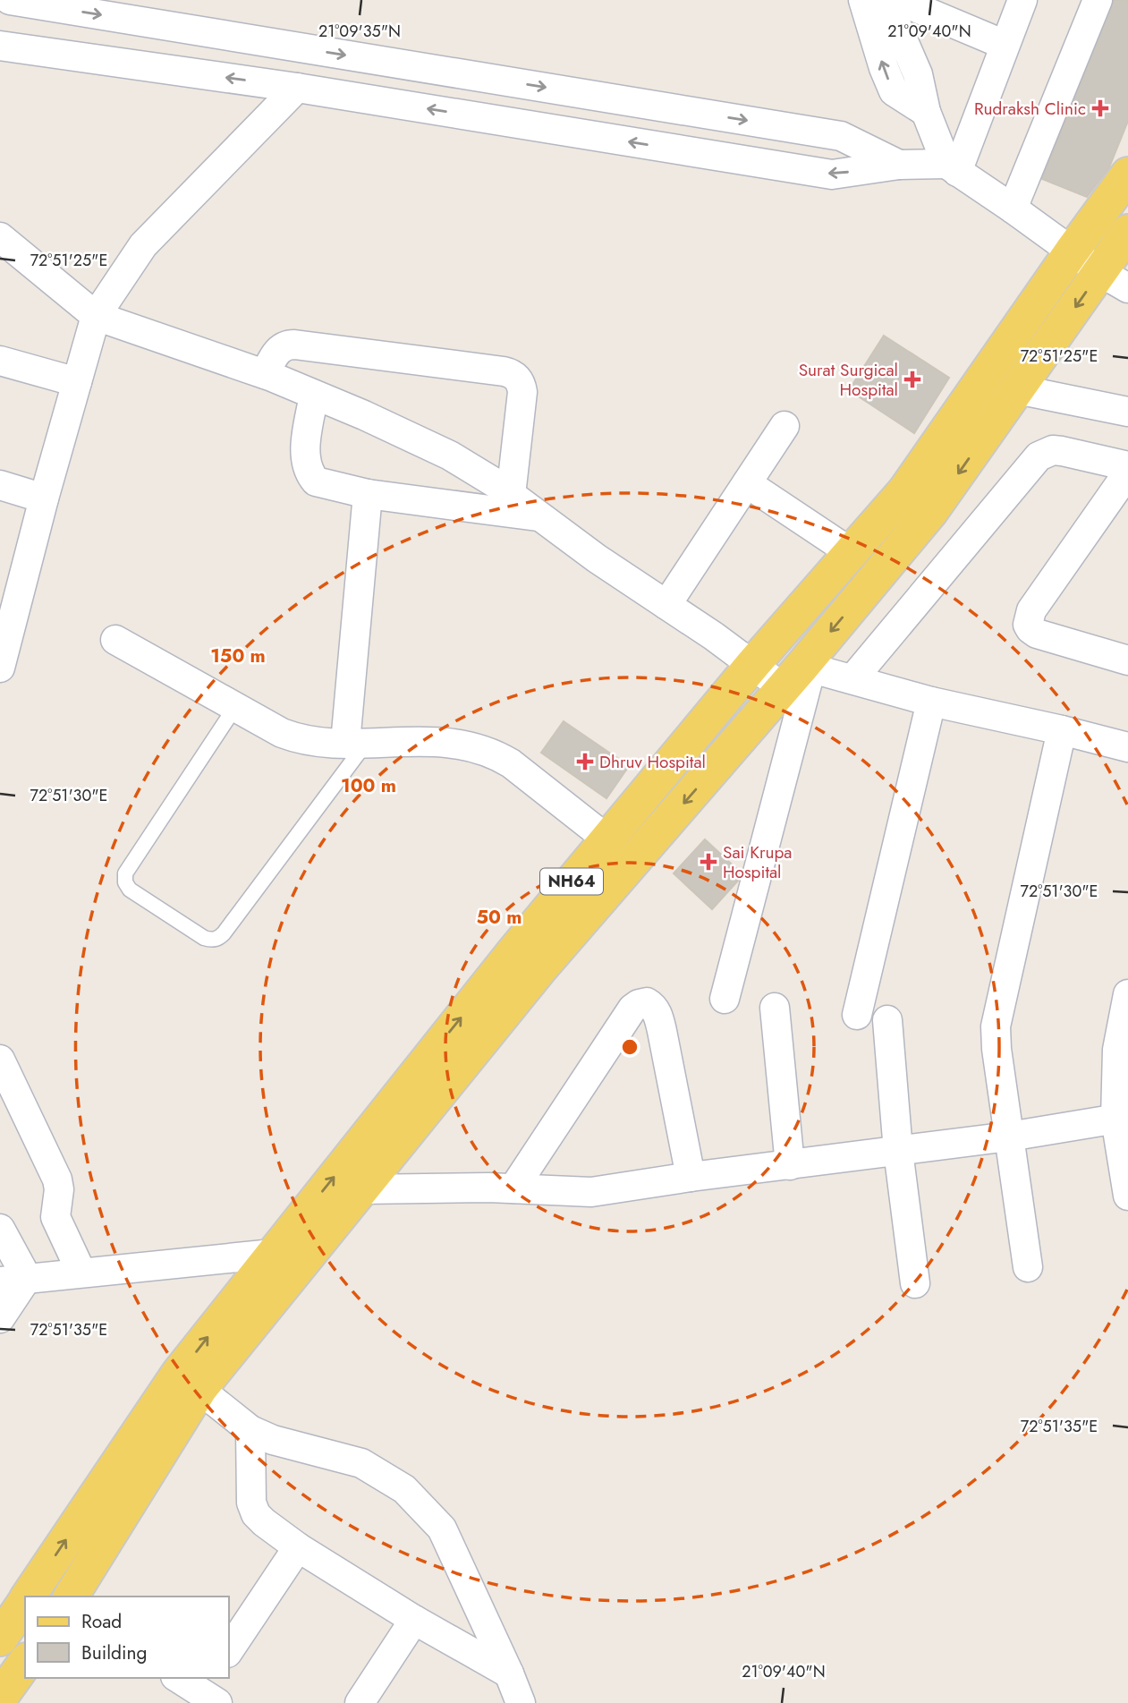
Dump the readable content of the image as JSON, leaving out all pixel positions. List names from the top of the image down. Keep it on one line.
{"streets":{"main road":["NH64"]},"places":{"health":["Rudraksh Clinic","Surat Surgical Hospital","Dhruv Hospital","Sai Krupa Hospital"]},"legend":["Road","Building"],"coordinates":["21°09'35\"N","21°09'40\"N","72°51'25\"E","72°51'30\"E","72°51'35\"E"],"rings":["150 m","100 m","50 m"]}
